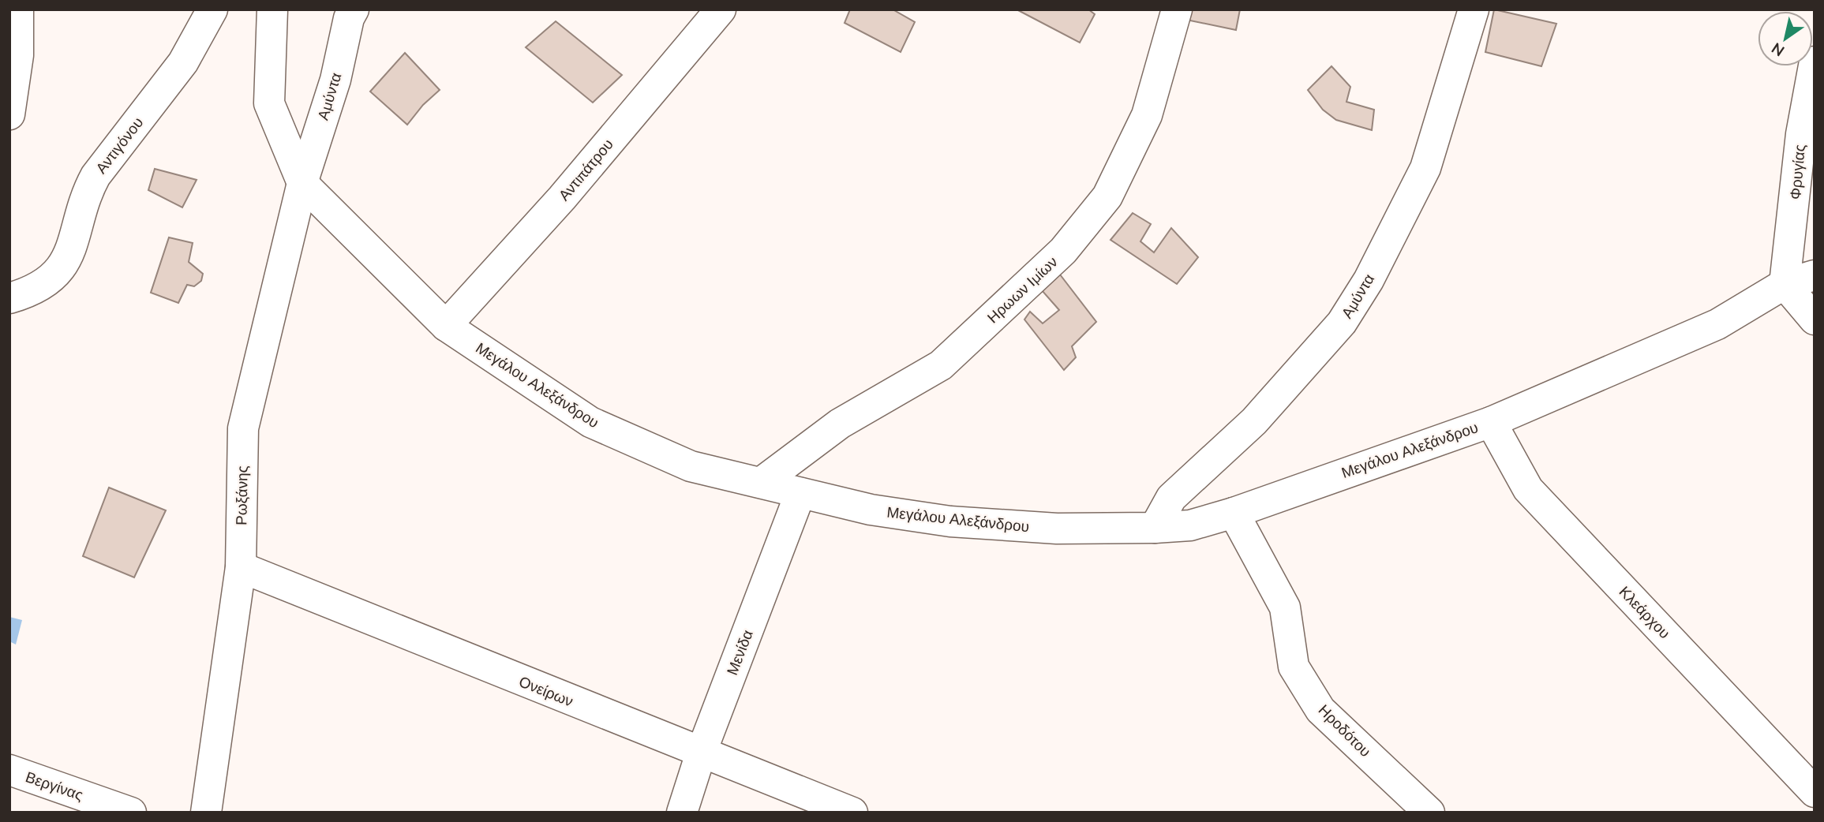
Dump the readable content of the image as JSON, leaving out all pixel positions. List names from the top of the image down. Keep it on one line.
{"streets":{"street":["Αμύντα","Αντιγόνου","Αντιπάτρου","Φρυγίας","Ηρωων Ιμίων","Μεγάλου Αλεξάνδρου","Ρωξάνης","Κλεάρχου","Μενίδα","Ονείρων","Ηροδότου","Βεργίνας"]},"crossings":[["Αμύντα","Μεγάλου Αλεξάνδρου"],["Αμύντα","Ρωξάνης"],["Αντιπάτρου","Μεγάλου Αλεξάνδρου"],["Φρυγίας","Μεγάλου Αλεξάνδρου"],["Ηρωων Ιμίων","Μεγάλου Αλεξάνδρου"],["Μεγάλου Αλεξάνδρου","Ρωξάνης"],["Μεγάλου Αλεξάνδρου","Κλεάρχου"],["Μεγάλου Αλεξάνδρου","Μενίδα"],["Μεγάλου Αλεξάνδρου","Ηροδότου"],["Ρωξάνης","Ονείρων"],["Μενίδα","Ονείρων"]],"north":"bottom left"}
